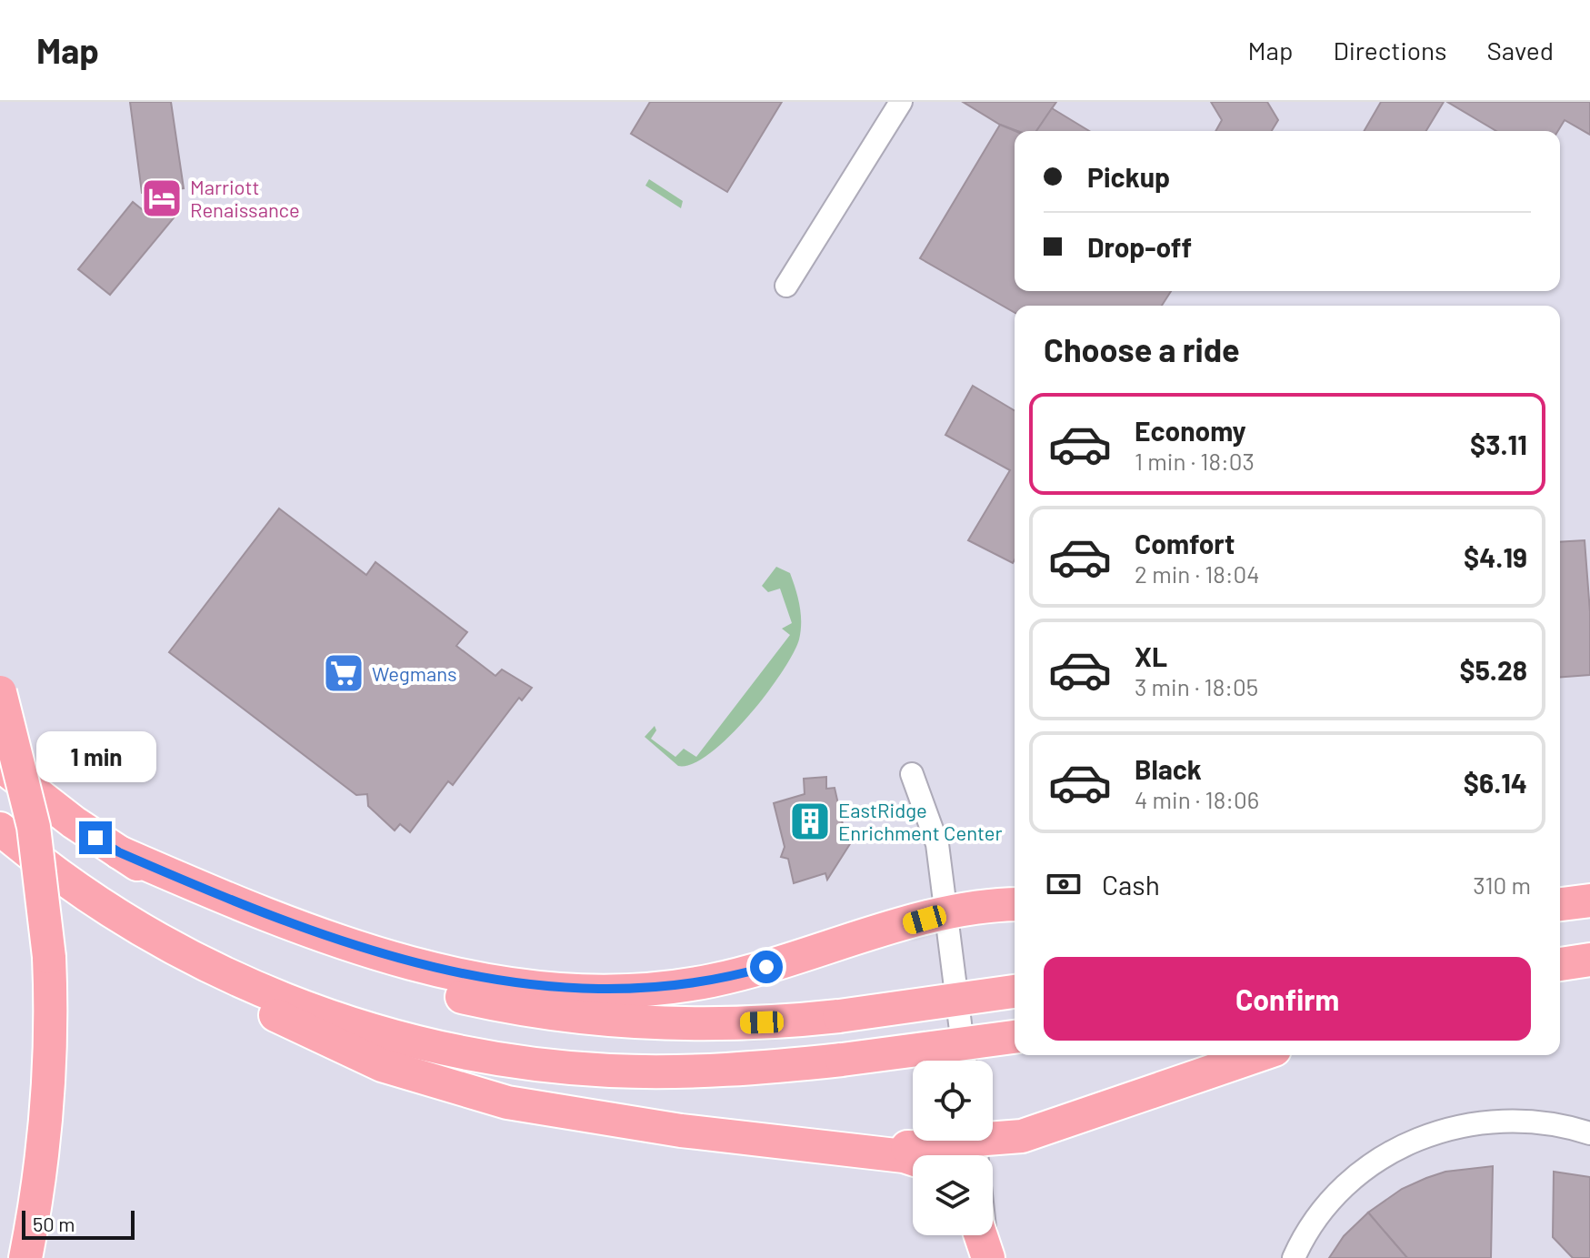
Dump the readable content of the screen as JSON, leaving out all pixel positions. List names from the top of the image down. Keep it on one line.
{"places":{"hotel":["Marriott Renaissance"],"supermarket":["Wegmans"],"building":["EastRidge Enrichment Center"]},"scale_bar":"50 m","page":{"header":"Map","nav":["Map","Directions","Saved"],"banner":["Pickup","Drop-off"],"heading":"Choose a ride","list":[{"name":"Economy","note":"1 min · 18:03","value":"$3.11"},{"name":"Comfort","note":"2 min · 18:04","value":"$4.19"},{"name":"XL","note":"3 min · 18:05","value":"$5.28"},{"name":"Black","note":"4 min · 18:06","value":"$6.14"}],"bubble":"1 min","pay":["Cash","310 m"],"buttons":"Confirm","scale":"50 m"}}
